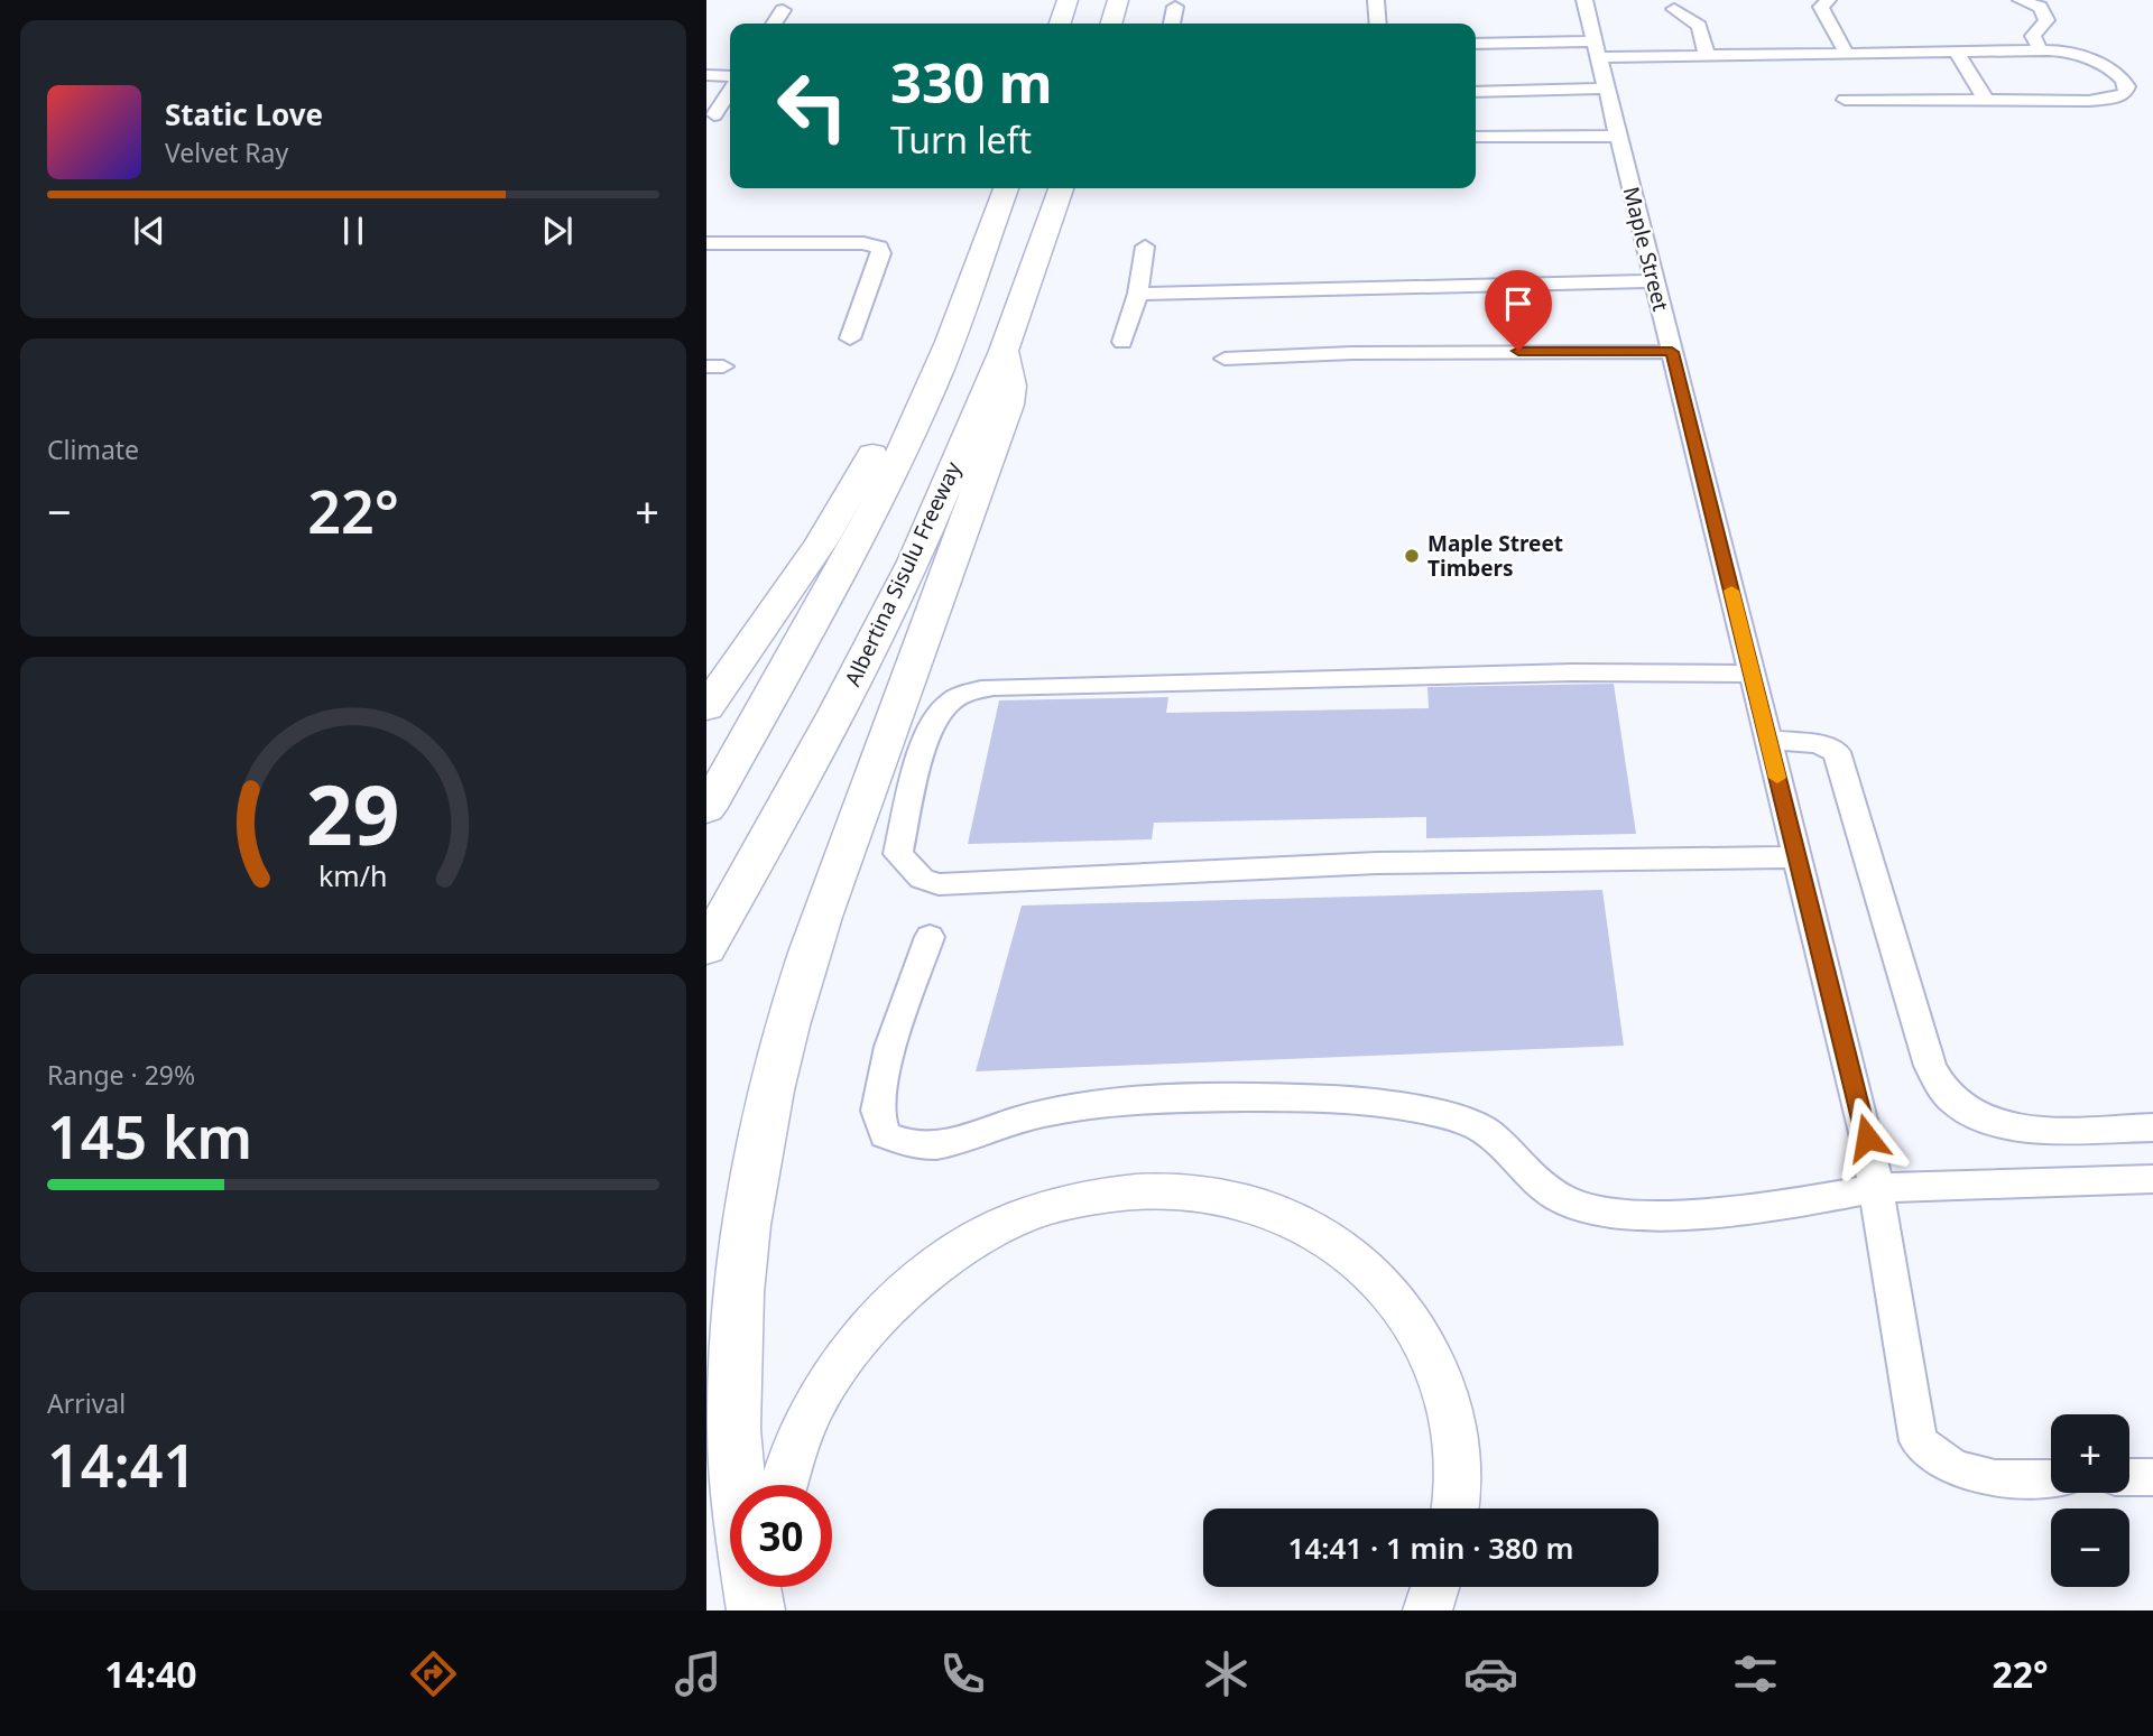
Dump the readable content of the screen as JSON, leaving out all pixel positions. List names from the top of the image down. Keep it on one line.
{"streets":{"highway":["Albertina Sisulu Freeway"],"street":["Maple Street"]},"places":["Maple Street Timbers"],"page":{"turn":["330 m","Turn left"],"song":["Static Love","Velvet Ray"],"tile":["Climate",["Range · 29%","145 km"],["Arrival","14:41"]],"heat":["−","22°","+"],"map_buttons":["+","−"],"limit":"30","trip":"14:41 · 1 min · 380 m","tabs":["14:40","22°"],"gauge":["29","km/h"]}}
